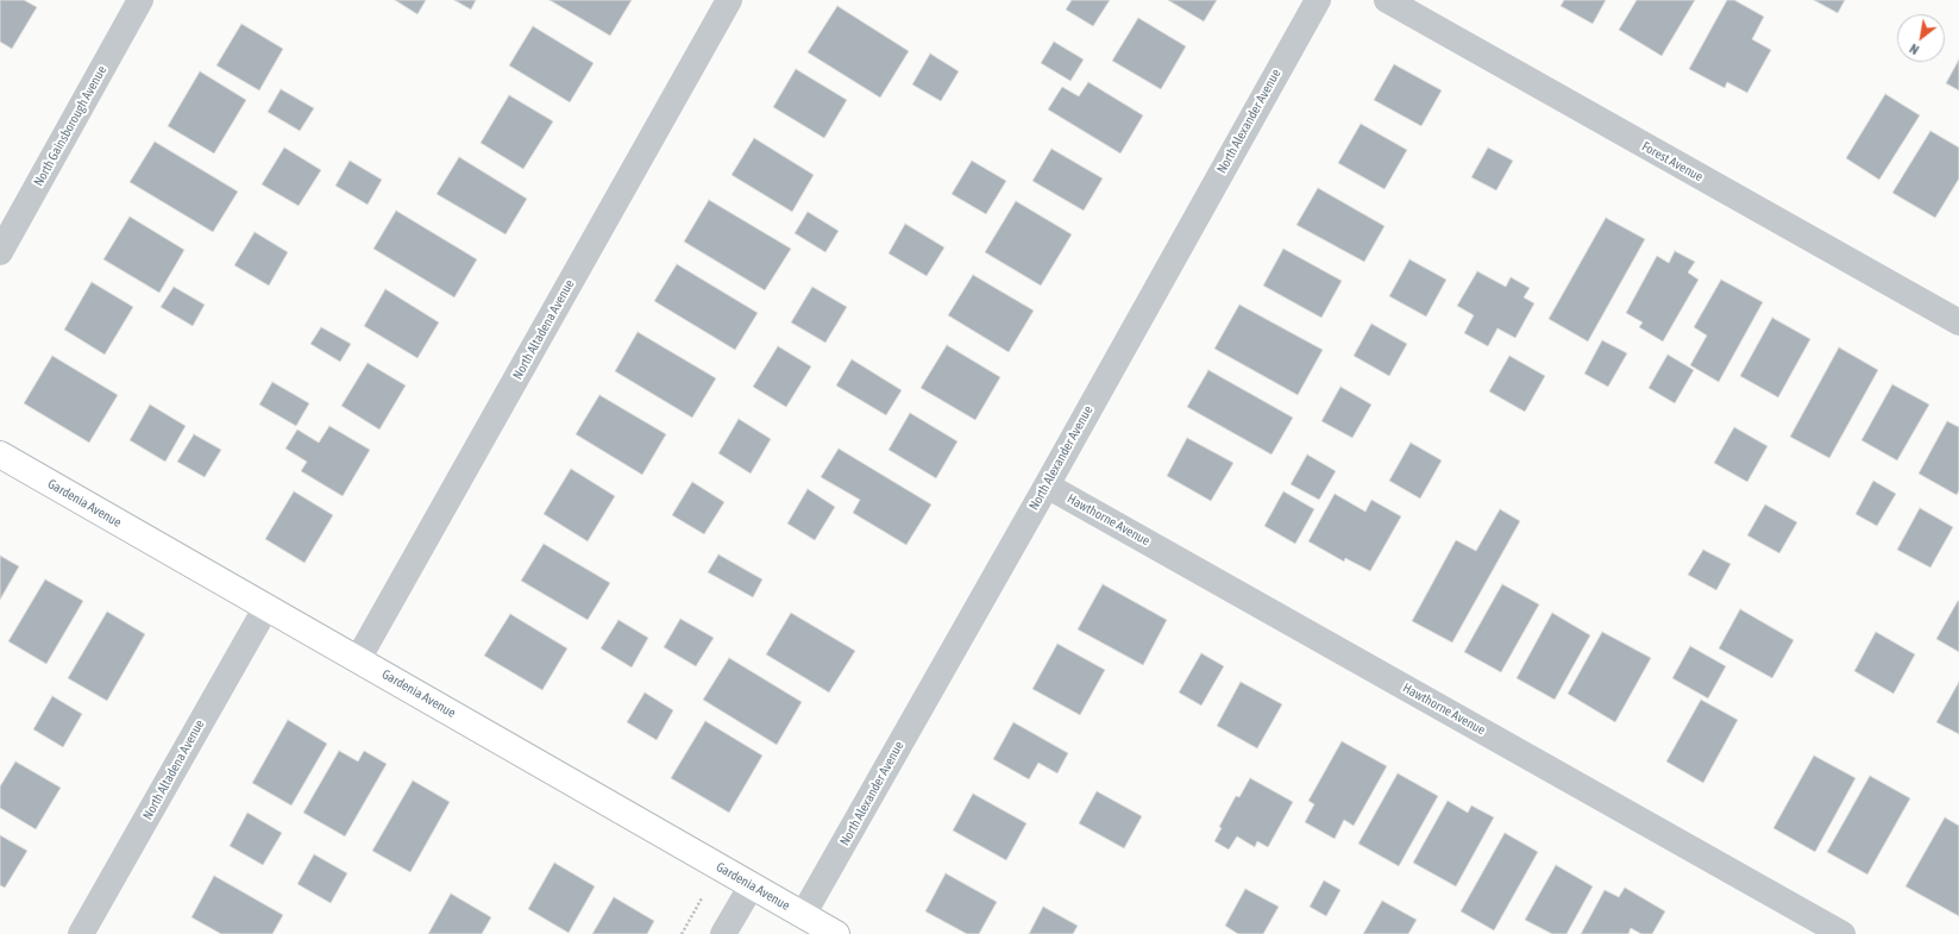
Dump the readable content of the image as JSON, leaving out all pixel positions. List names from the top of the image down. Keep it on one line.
{"streets":{"street":["North Alexander Avenue","North Gainsborough Avenue","Forest Avenue","North Altadena Avenue","Gardenia Avenue","Hawthorne Avenue"]},"crossings":[["North Alexander Avenue","Gardenia Avenue"],["North Alexander Avenue","Hawthorne Avenue"],["North Altadena Avenue","Gardenia Avenue"]],"north":"bottom left"}
